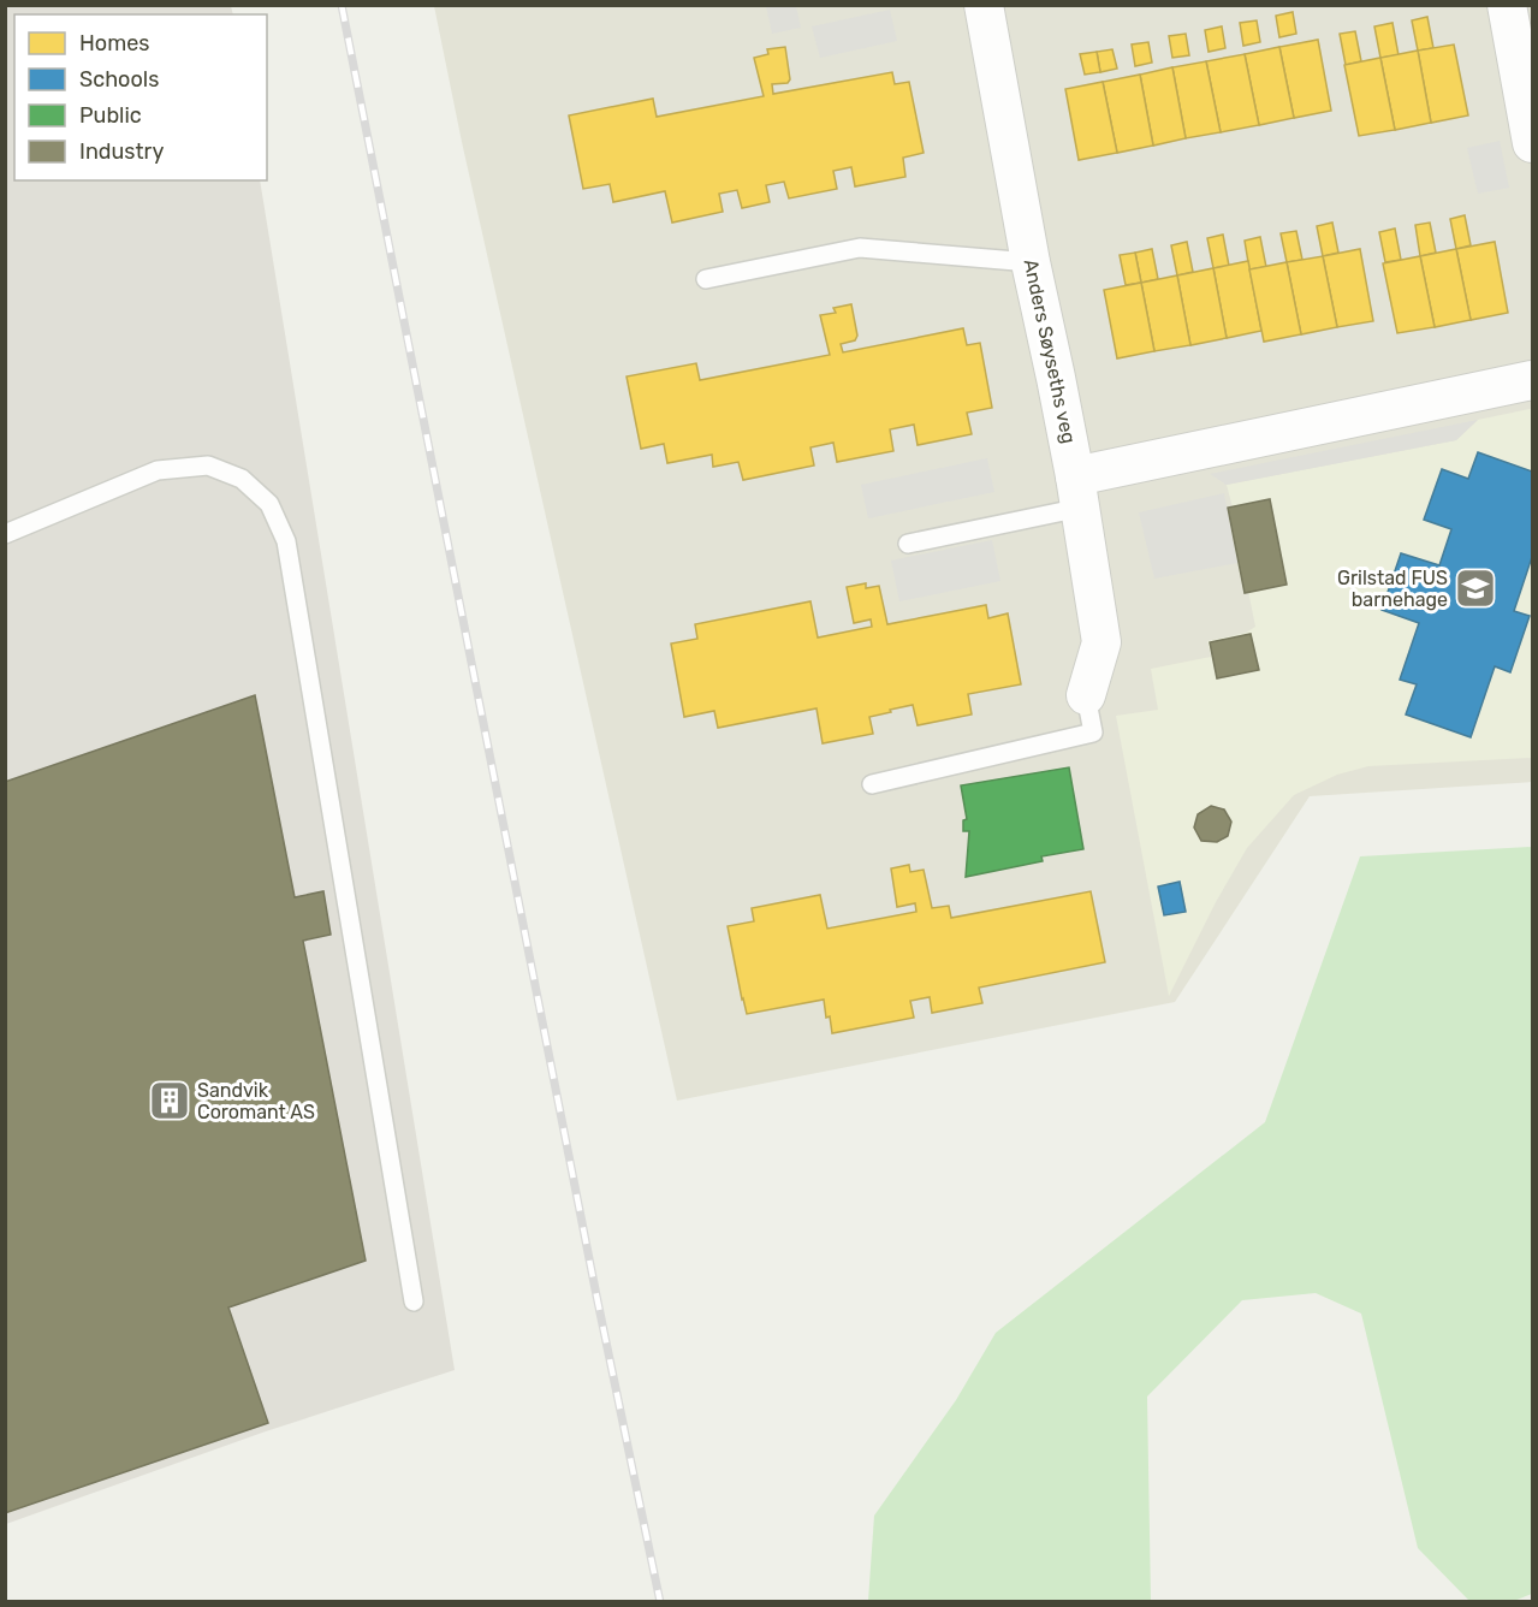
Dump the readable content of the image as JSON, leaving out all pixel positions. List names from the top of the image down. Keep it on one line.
{"streets":{"street":["Anders Søyseths veg"]},"places":{"school or university":["Grilstad FUS barnehage"],"building":["Sandvik Coromant AS"]},"legend":["Homes","Schools","Public","Industry"]}
